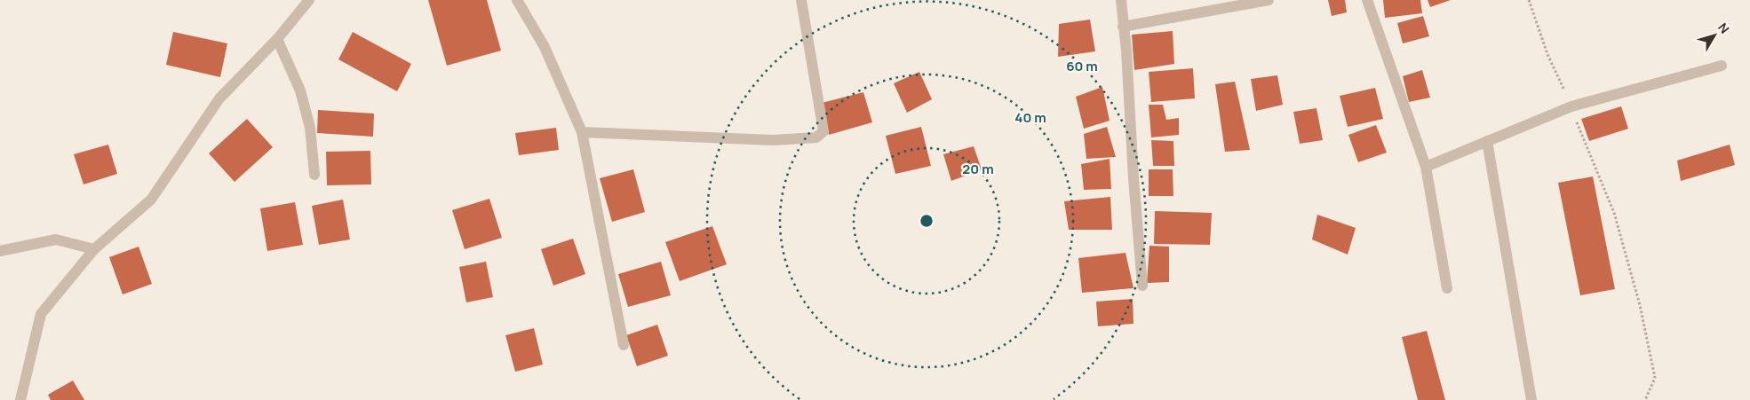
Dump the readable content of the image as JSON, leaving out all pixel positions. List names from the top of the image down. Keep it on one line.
{"north":"top right","rings":["60 m","40 m","20 m"]}
